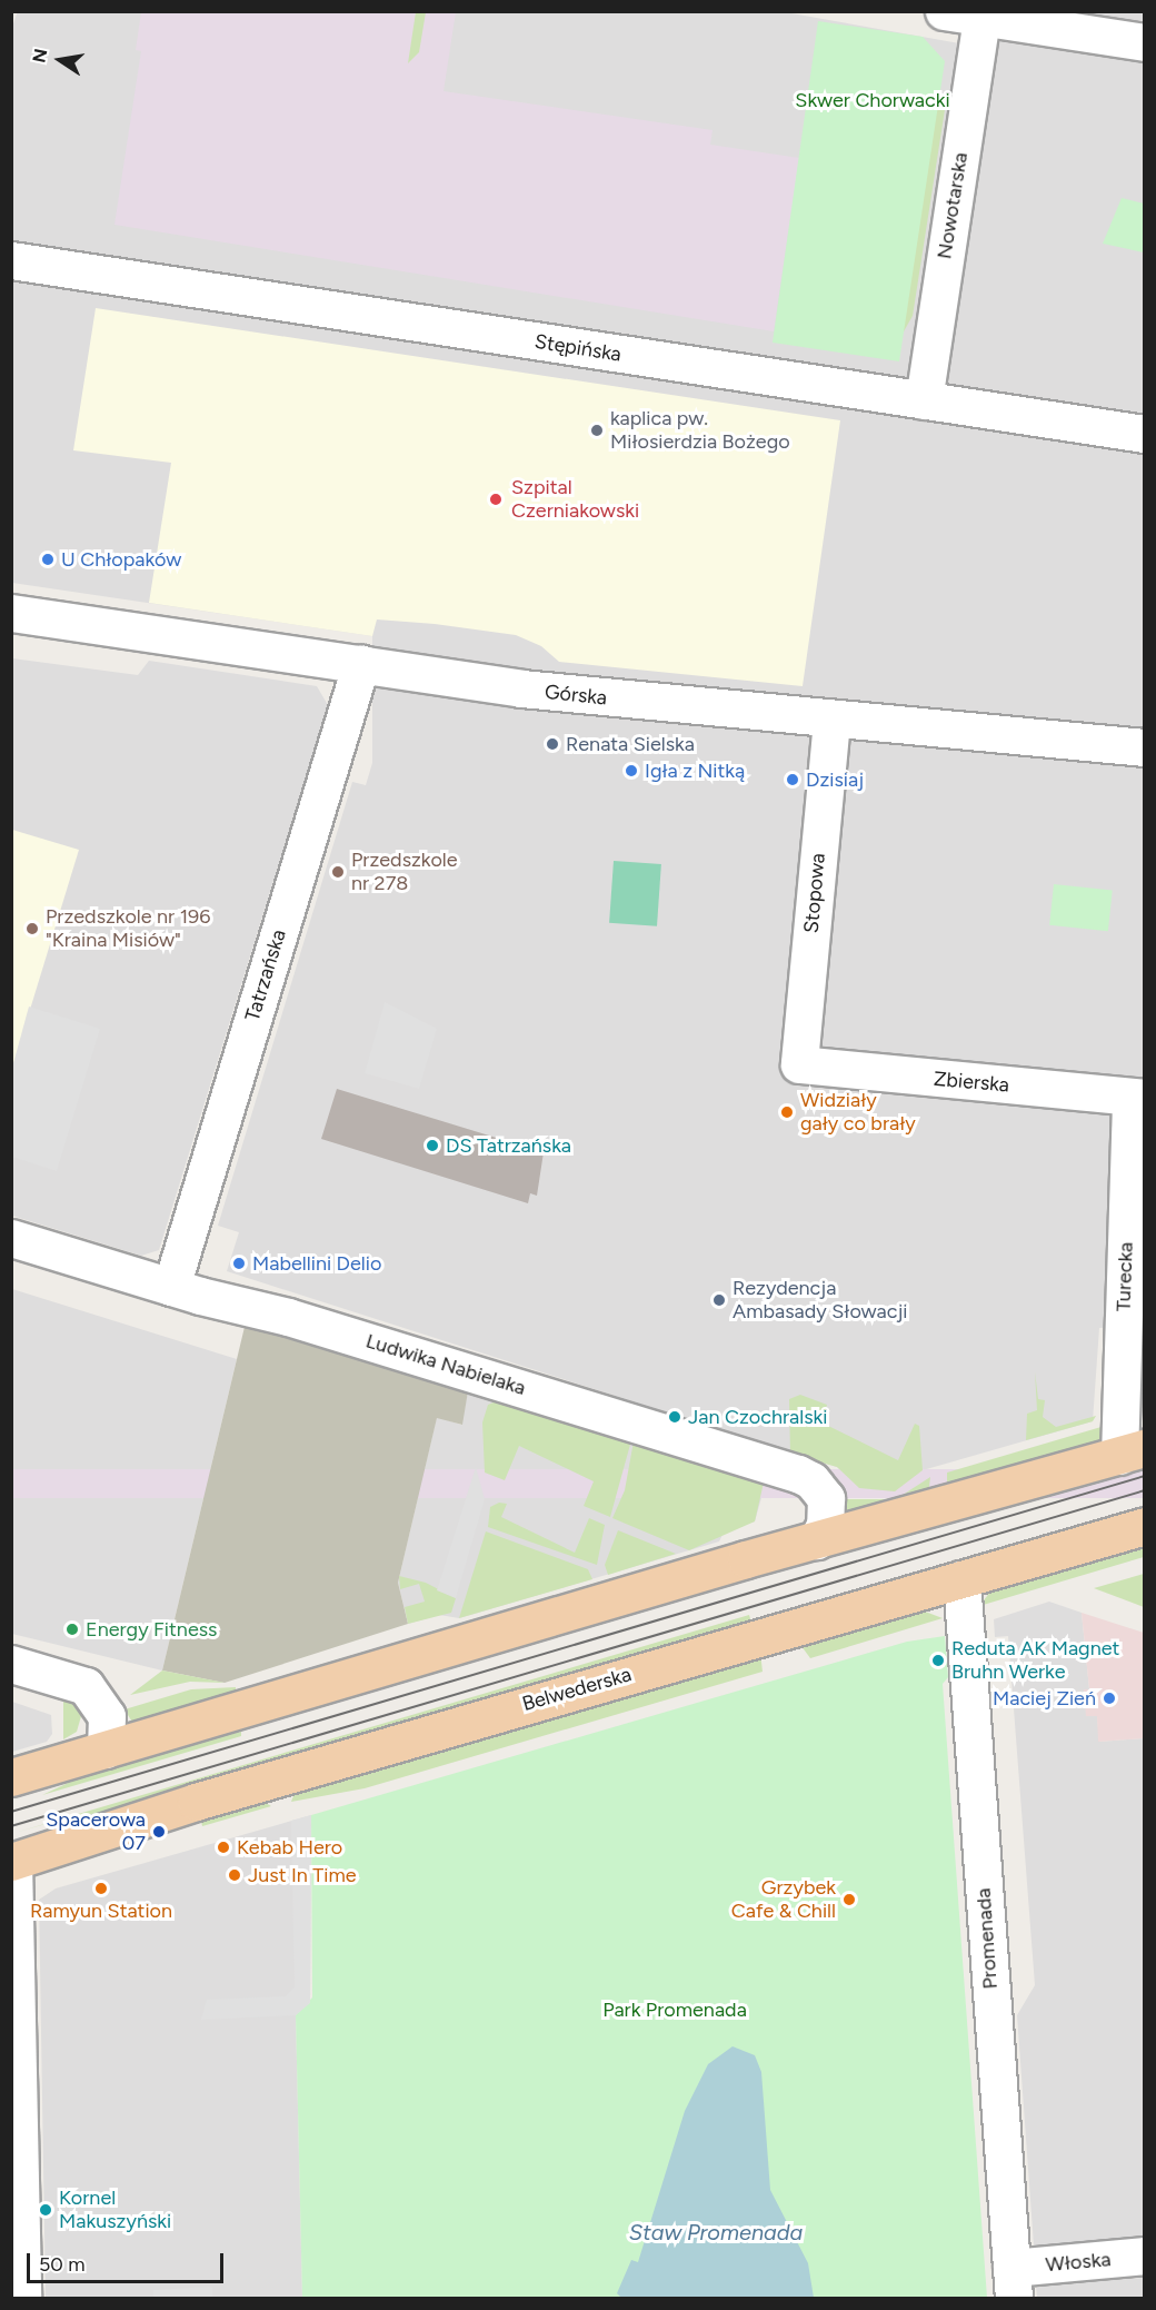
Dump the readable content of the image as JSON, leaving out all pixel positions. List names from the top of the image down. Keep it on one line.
{"streets":{"main road":["Belwederska"],"street":["Nowotarska","Stępińska","Górska","Stopowa","Tatrzańska","Zbierska","Turecka","Ludwika Nabielaka","Promenada","Włoska"]},"crossings":[["Nowotarska","Stępińska"],["Górska","Stopowa"],["Górska","Tatrzańska"],["Stopowa","Zbierska"],["Tatrzańska","Ludwika Nabielaka"],["Zbierska","Turecka"],["Belwederska","Promenada"],["Promenada","Włoska"]],"water":["Staw Promenada"],"parks":["Skwer Chorwacki","Park Promenada"],"places":["kaplica pw. Miłosierdzia Bożego","Szpital Czerniakowski","U Chłopaków","Renata Sielska","Igła z Nitką","Dzisiaj","Przedszkole nr 278","Przedszkole nr 196 \"Kraina Misiów\"","Widziały gały co brały","DS Tatrzańska","Mabellini Delio","Rezydencja Ambasady Słowacji","Jan Czochralski","Energy Fitness","Reduta AK Magnet Bruhn Werke","Maciej Zień","Spacerowa 07","Kebab Hero","Just In Time","Ramyun Station","Grzybek Cafe & Chill","Kornel Makuszyński"],"scale_bar":"50 m","north":"left"}
